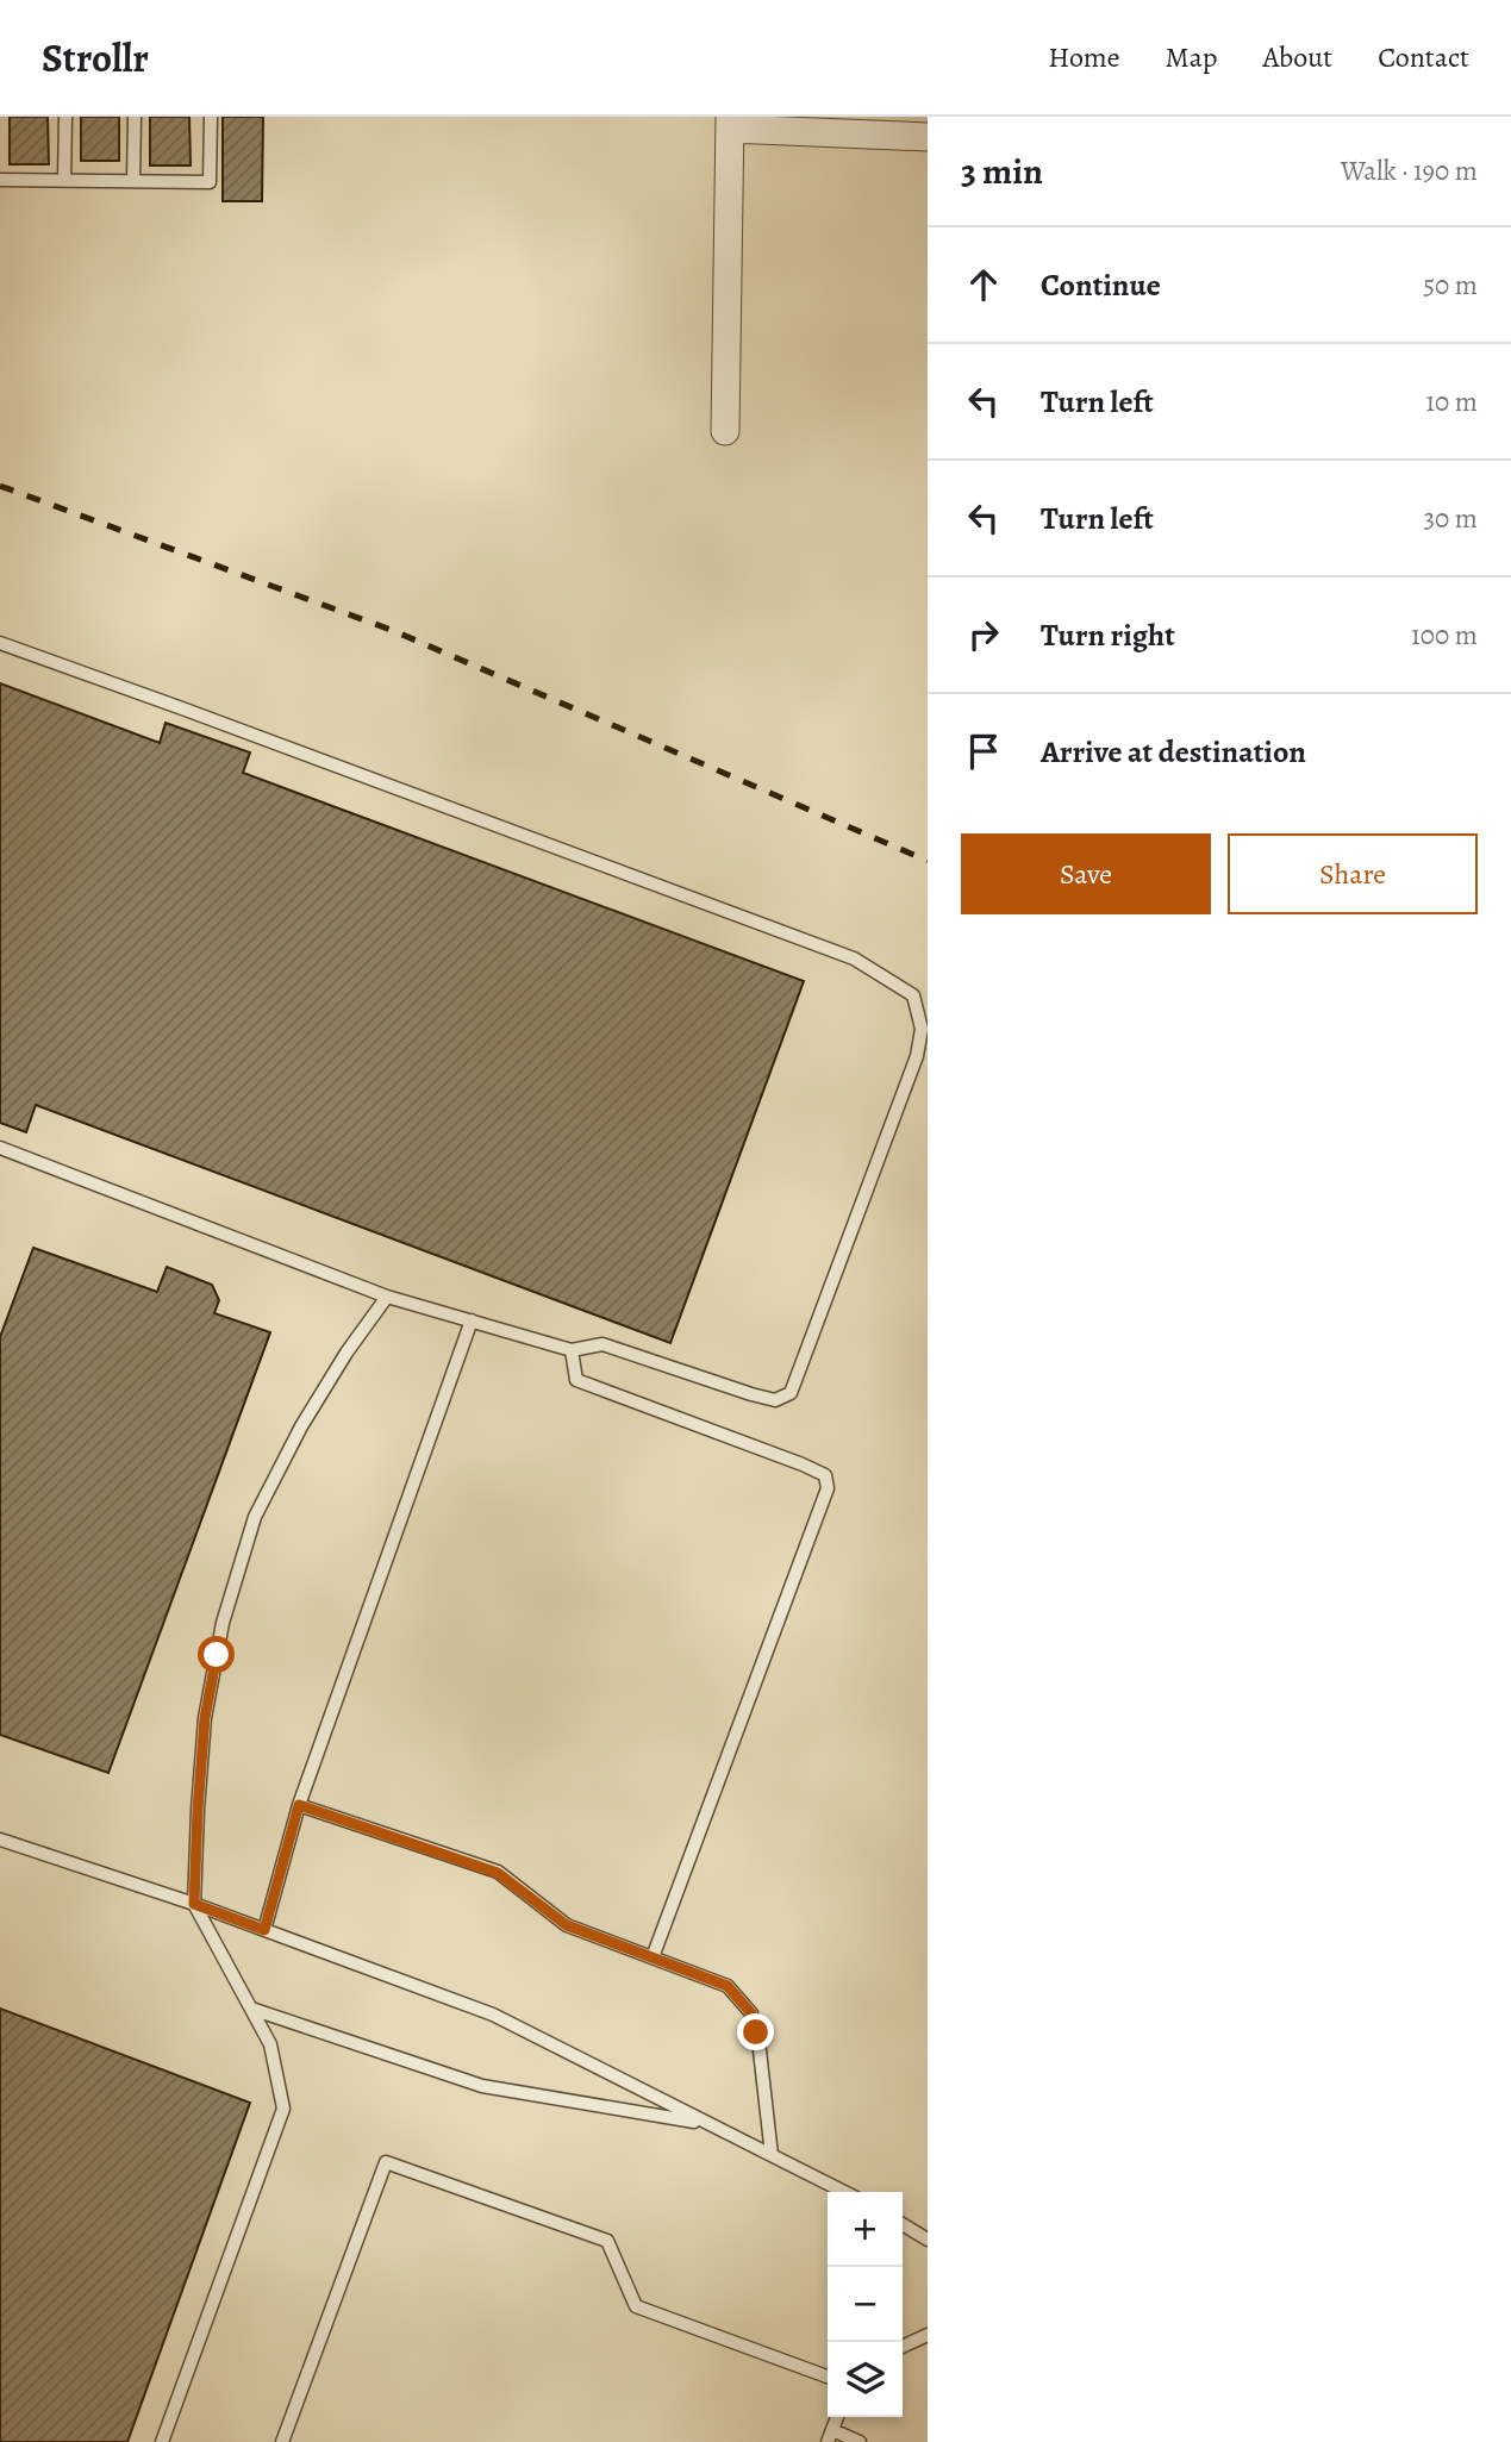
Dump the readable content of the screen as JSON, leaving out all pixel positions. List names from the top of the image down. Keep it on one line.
{"page":{"header":"Strollr","nav":["Home","Map","About","Contact"],"heading":["3 min","Walk · 190 m"],"list":[["Continue","50 m"],["Turn left","10 m"],["Turn left","30 m"],["Turn right","100 m"],"Arrive at destination"],"buttons":["Save","Share"],"map_buttons":["+","−"]}}
